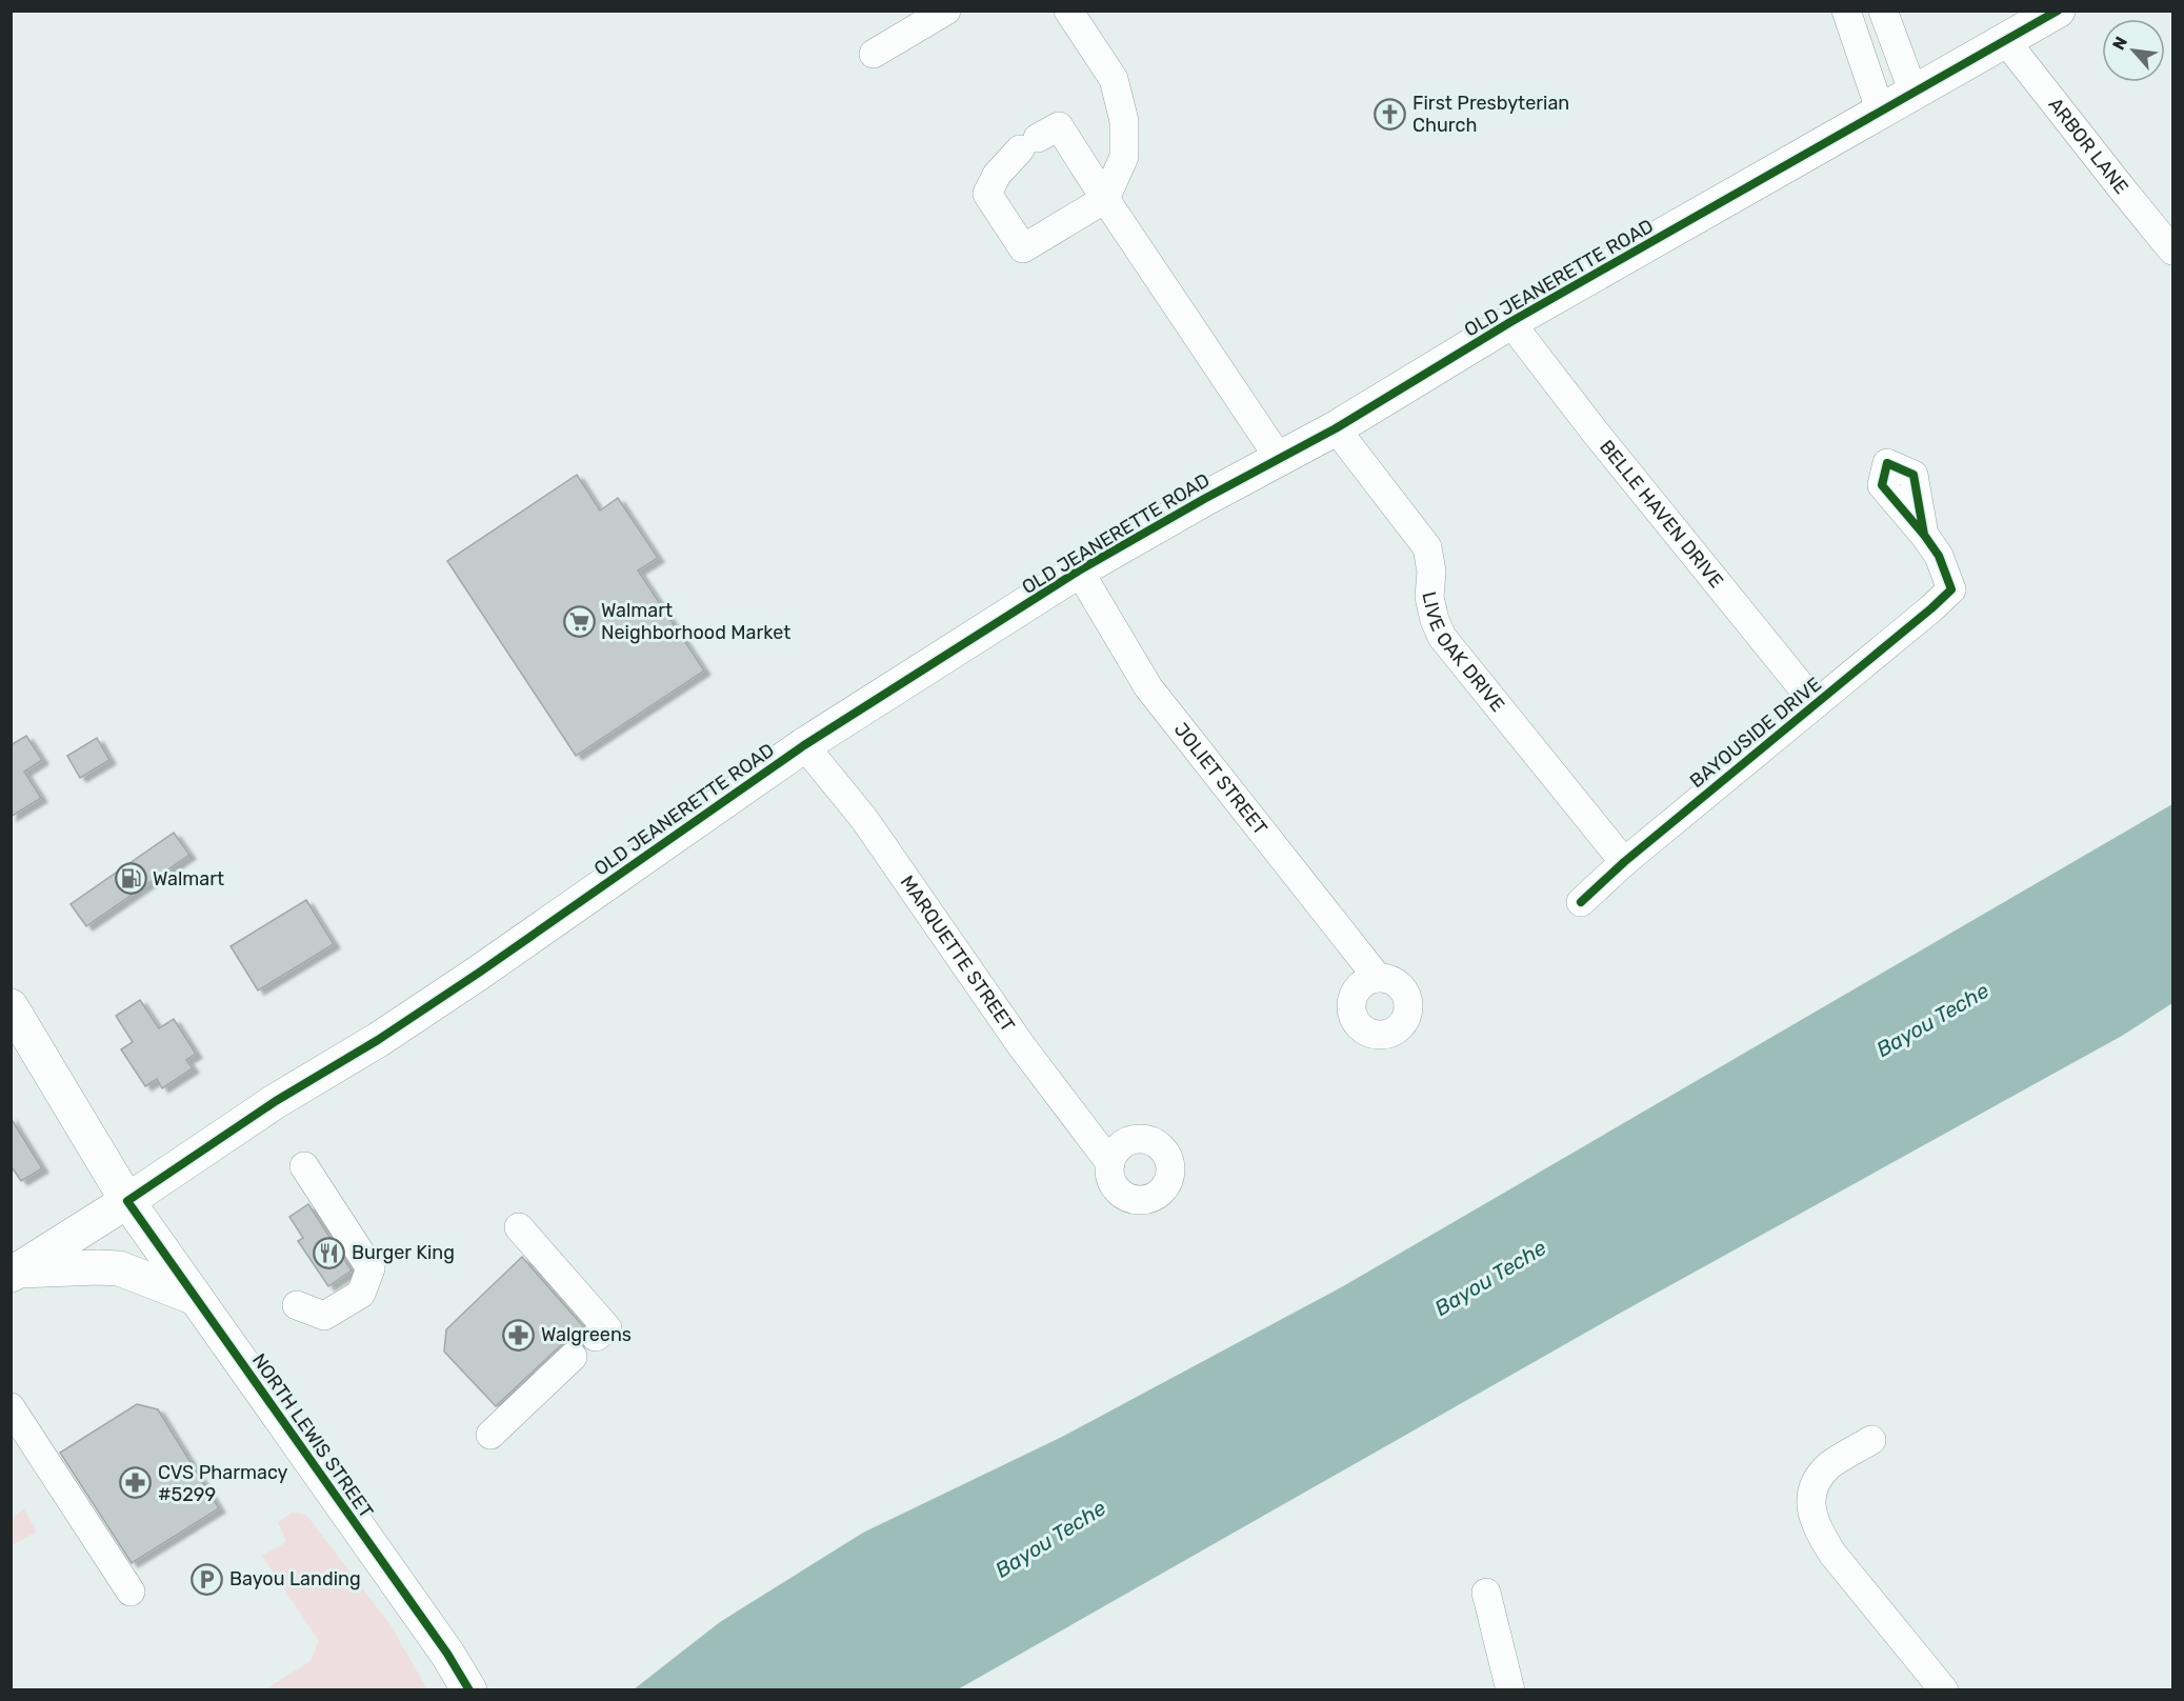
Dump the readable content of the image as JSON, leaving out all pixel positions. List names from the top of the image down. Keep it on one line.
{"streets":{"main road":["OLD JEANERETTE ROAD","NORTH LEWIS STREET"],"street":["ARBOR LANE","BELLE HAVEN DRIVE","LIVE OAK DRIVE","BAYOUSIDE DRIVE","JOLIET STREET","MARQUETTE STREET"]},"crossings":[["ARBOR LANE","OLD JEANERETTE ROAD"],["OLD JEANERETTE ROAD","BELLE HAVEN DRIVE"],["OLD JEANERETTE ROAD","LIVE OAK DRIVE"],["OLD JEANERETTE ROAD","JOLIET STREET"],["OLD JEANERETTE ROAD","MARQUETTE STREET"],["OLD JEANERETTE ROAD","NORTH LEWIS STREET"],["BELLE HAVEN DRIVE","BAYOUSIDE DRIVE"],["LIVE OAK DRIVE","BAYOUSIDE DRIVE"]],"water":["Bayou Teche"],"places":{"church":["First Presbyterian Church"],"supermarket":["Walmart Neighborhood Market"],"fuel station":["Walmart"],"restaurant":["Burger King"],"pharmacy":["Walgreens","CVS Pharmacy #5299"],"parking":["Bayou Landing"]},"north":"top left"}
